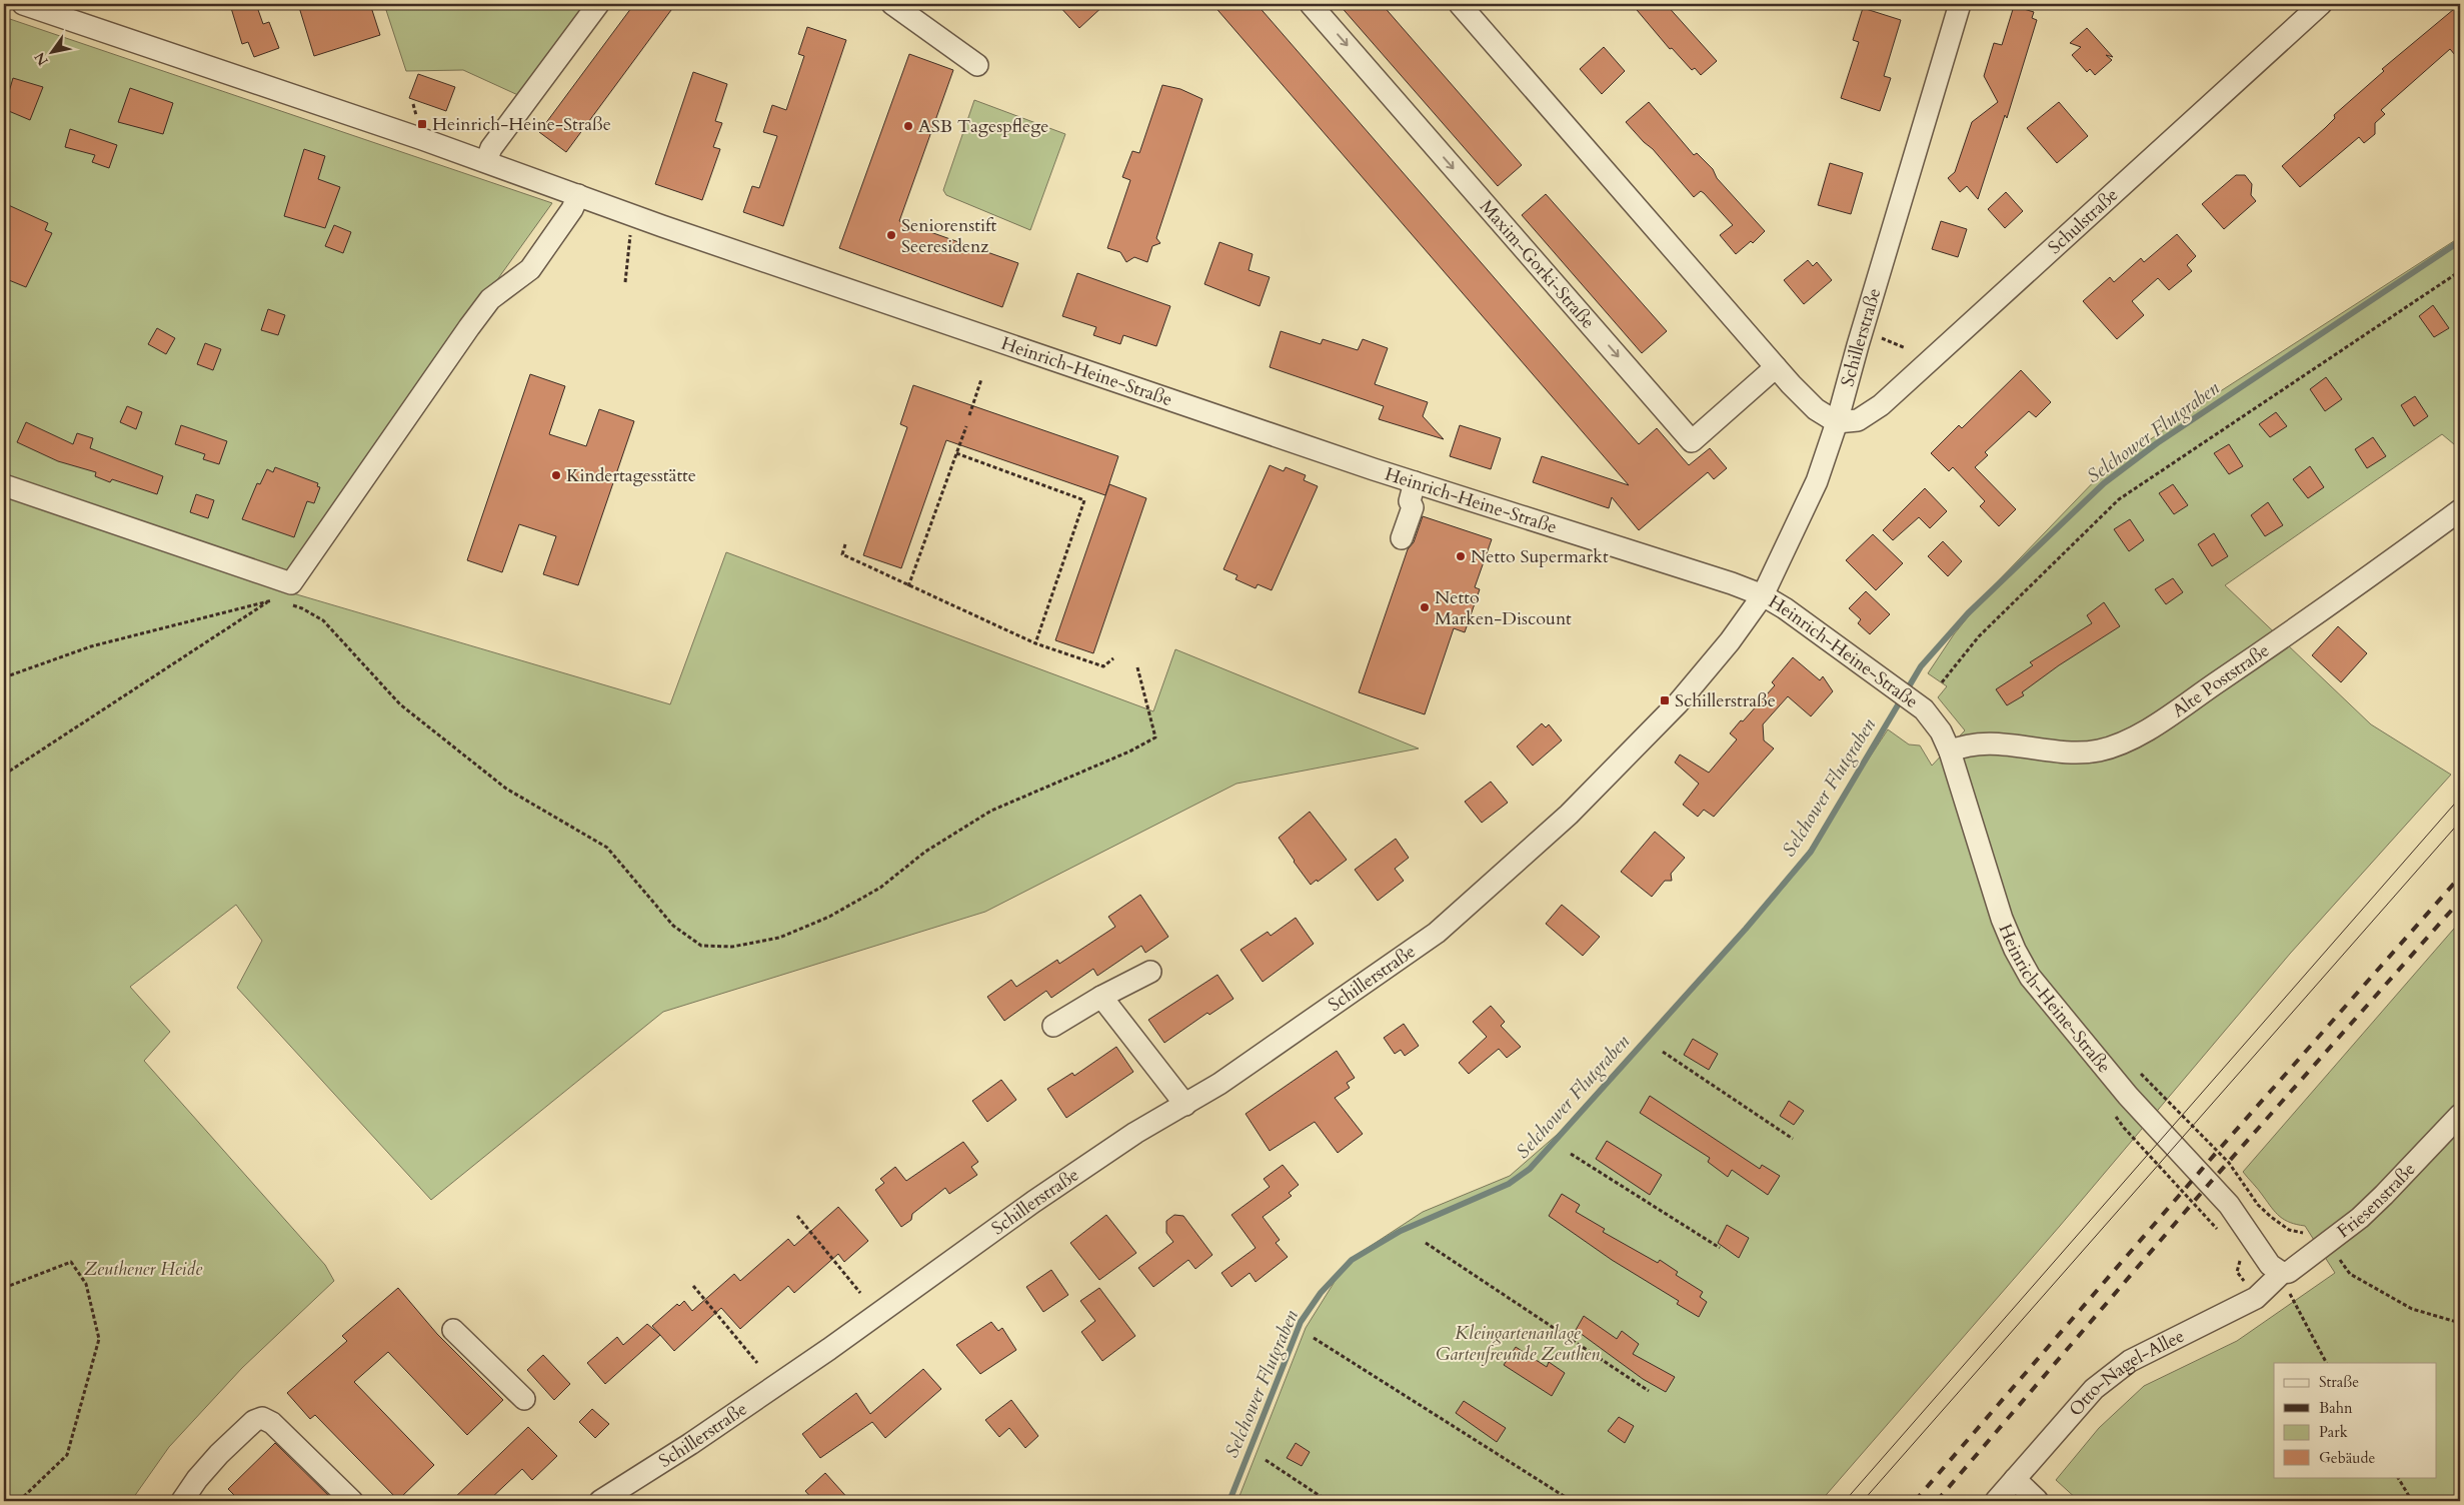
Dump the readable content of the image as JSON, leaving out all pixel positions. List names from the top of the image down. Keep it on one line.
{"streets":{"street":["Schulstraße","Maxim-Gorki-Straße","Schillerstraße","Heinrich-Heine-Straße","Alte Poststraße","Friesenstraße","Otto-Nagel-Allee"]},"crossings":[["Schulstraße","Schillerstraße"],["Schillerstraße","Heinrich-Heine-Straße"],["Heinrich-Heine-Straße","Alte Poststraße"],["Heinrich-Heine-Straße","Friesenstraße"],["Heinrich-Heine-Straße","Otto-Nagel-Allee"],["Friesenstraße","Otto-Nagel-Allee"]],"water":["Selchower Flutgraben"],"parks":["Zeuthener Heide","Kleingartenanlage Gartenfreunde Zeuthen"],"places":{"transit":["Heinrich-Heine-Straße","Schillerstraße"],"other":["ASB Tagespflege","Seniorenstift Seeresidenz","Kindertagesstätte","Netto Supermarkt","Netto Marken-Discount"]},"legend":["Straße","Bahn","Park","Gebäude"],"north":"bottom left"}
